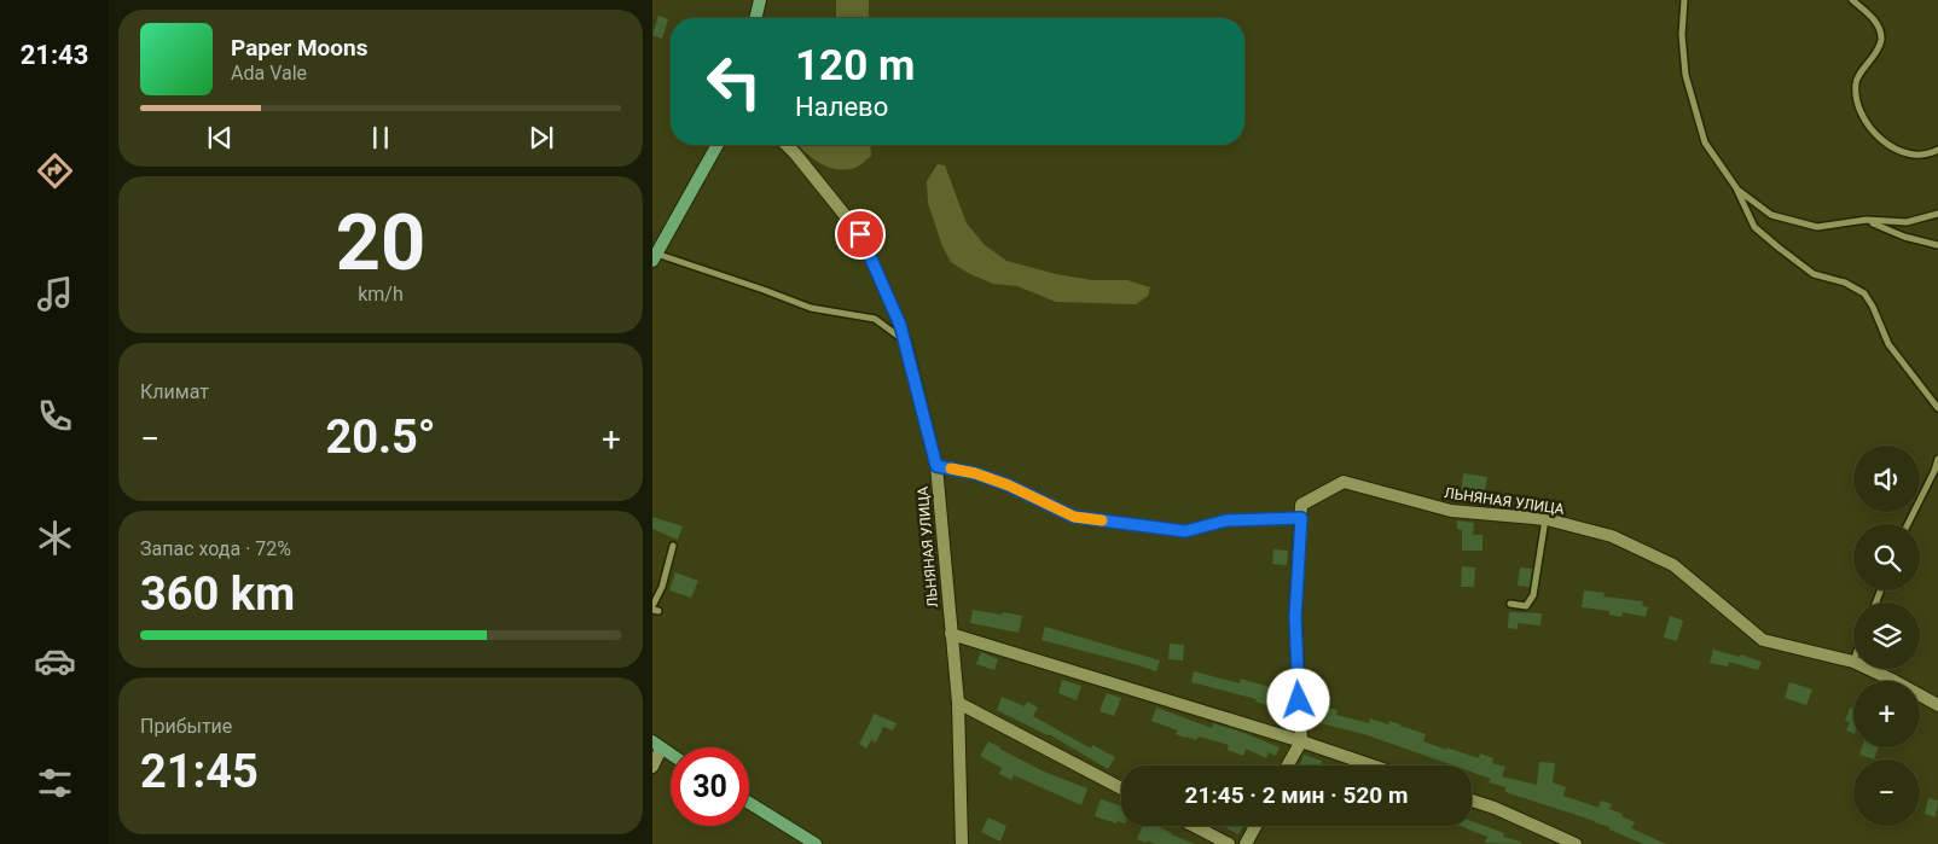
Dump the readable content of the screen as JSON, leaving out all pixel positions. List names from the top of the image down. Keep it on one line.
{"streets":{"street":["ЛЬНЯНАЯ УЛИЦА"]},"page":{"tabs":"21:43","turn":["120 m","Налево"],"song":["Paper Moons","Ada Vale"],"tile":[["20","km/h"],"Климат",["Запас хода · 72%","360 km"],["Прибытие","21:45"]],"heat":["−","20.5°","+"],"map_buttons":["+","−"],"limit":"30","trip":"21:45 · 2 мин · 520 m"}}
